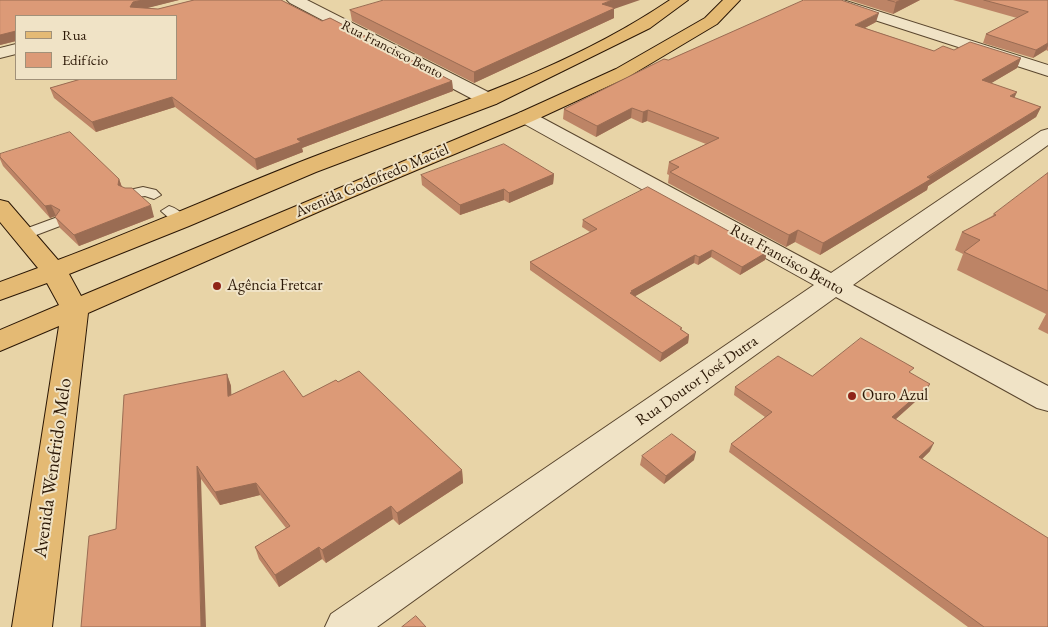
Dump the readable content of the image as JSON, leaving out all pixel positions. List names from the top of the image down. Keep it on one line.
{"streets":{"main road":["Avenida Godofredo Maciel","Avenida Wenefrido Melo"],"street":["Rua Francisco Bento","Rua Doutor José Dutra"]},"crossings":[["Rua Francisco Bento","Avenida Godofredo Maciel"],["Rua Francisco Bento","Rua Doutor José Dutra"],["Avenida Godofredo Maciel","Avenida Wenefrido Melo"]],"places":["Agência Fretcar","Ouro Azul"],"legend":["Rua","Edifício"]}
